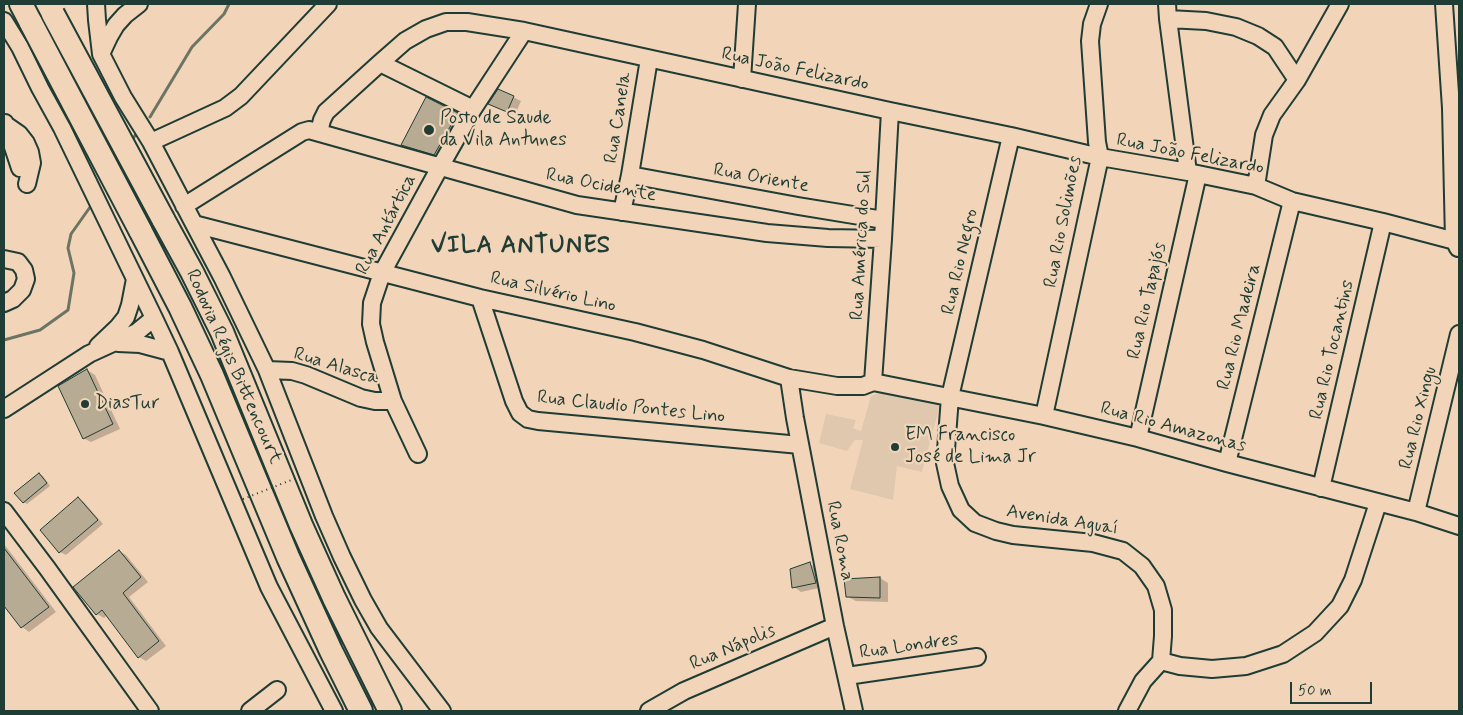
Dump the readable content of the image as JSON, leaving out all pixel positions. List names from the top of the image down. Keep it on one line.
{"streets":{"highway":["Rodovia Régis Bittencourt"],"street":["Rua João Felizardo","Rua Canela","Rua Oriente","Rua Ocidente","Rua Rio Solimões","Rua Antártica","Rua América do Sul","Rua Rio Negro","Rua Silvério Lino","Rua Rio Tapajós","Rua Rio Madeira","Rua Rio Tocantins","Rua Alasca","Rua Claudio Pontes Lino","Rua Rio Xingu","Rua Rio Amazonas","Avenida Aguaí","Rua Roma","Rua Londres","Rua Nápolis"]},"crossings":[["Rua João Felizardo","Rua Canela"],["Rua João Felizardo","Rua Ocidente"],["Rua João Felizardo","Rua Rio Solimões"],["Rua João Felizardo","Rua Antártica"],["Rua João Felizardo","Rua América do Sul"],["Rua João Felizardo","Rua Rio Negro"],["Rua João Felizardo","Rua Rio Tapajós"],["Rua João Felizardo","Rua Rio Madeira"],["Rua João Felizardo","Rua Rio Tocantins"],["Rua Canela","Rua Oriente"],["Rua Canela","Rua Ocidente"],["Rua Oriente","Rua América do Sul"],["Rua Ocidente","Rua Antártica"],["Rua Ocidente","Rua América do Sul"],["Rua Rio Solimões","Rua Rio Amazonas"],["Rua Antártica","Rua Silvério Lino"],["Rua Antártica","Rua Alasca"],["Rua América do Sul","Rua Silvério Lino"],["Rua América do Sul","Rua Rio Amazonas"],["Rua Rio Negro","Rua Rio Amazonas"],["Rua Rio Negro","Avenida Aguaí"],["Rua Silvério Lino","Rua Claudio Pontes Lino"],["Rua Silvério Lino","Rua Rio Amazonas"],["Rua Silvério Lino","Rua Roma"],["Rua Rio Tapajós","Rua Rio Amazonas"],["Rua Rio Madeira","Rua Rio Amazonas"],["Rua Rio Tocantins","Rua Rio Amazonas"],["Rua Claudio Pontes Lino","Rua Roma"],["Rua Rio Xingu","Rua Rio Amazonas"],["Rua Rio Amazonas","Avenida Aguaí"],["Rua Roma","Rua Londres"],["Rua Roma","Rua Nápolis"]],"districts":["VILA ANTUNES"],"places":["Posto de Saude da Vila Antunes","DiasTur","EM Francisco José de Lima Jr"],"scale_bar":"50 m"}
